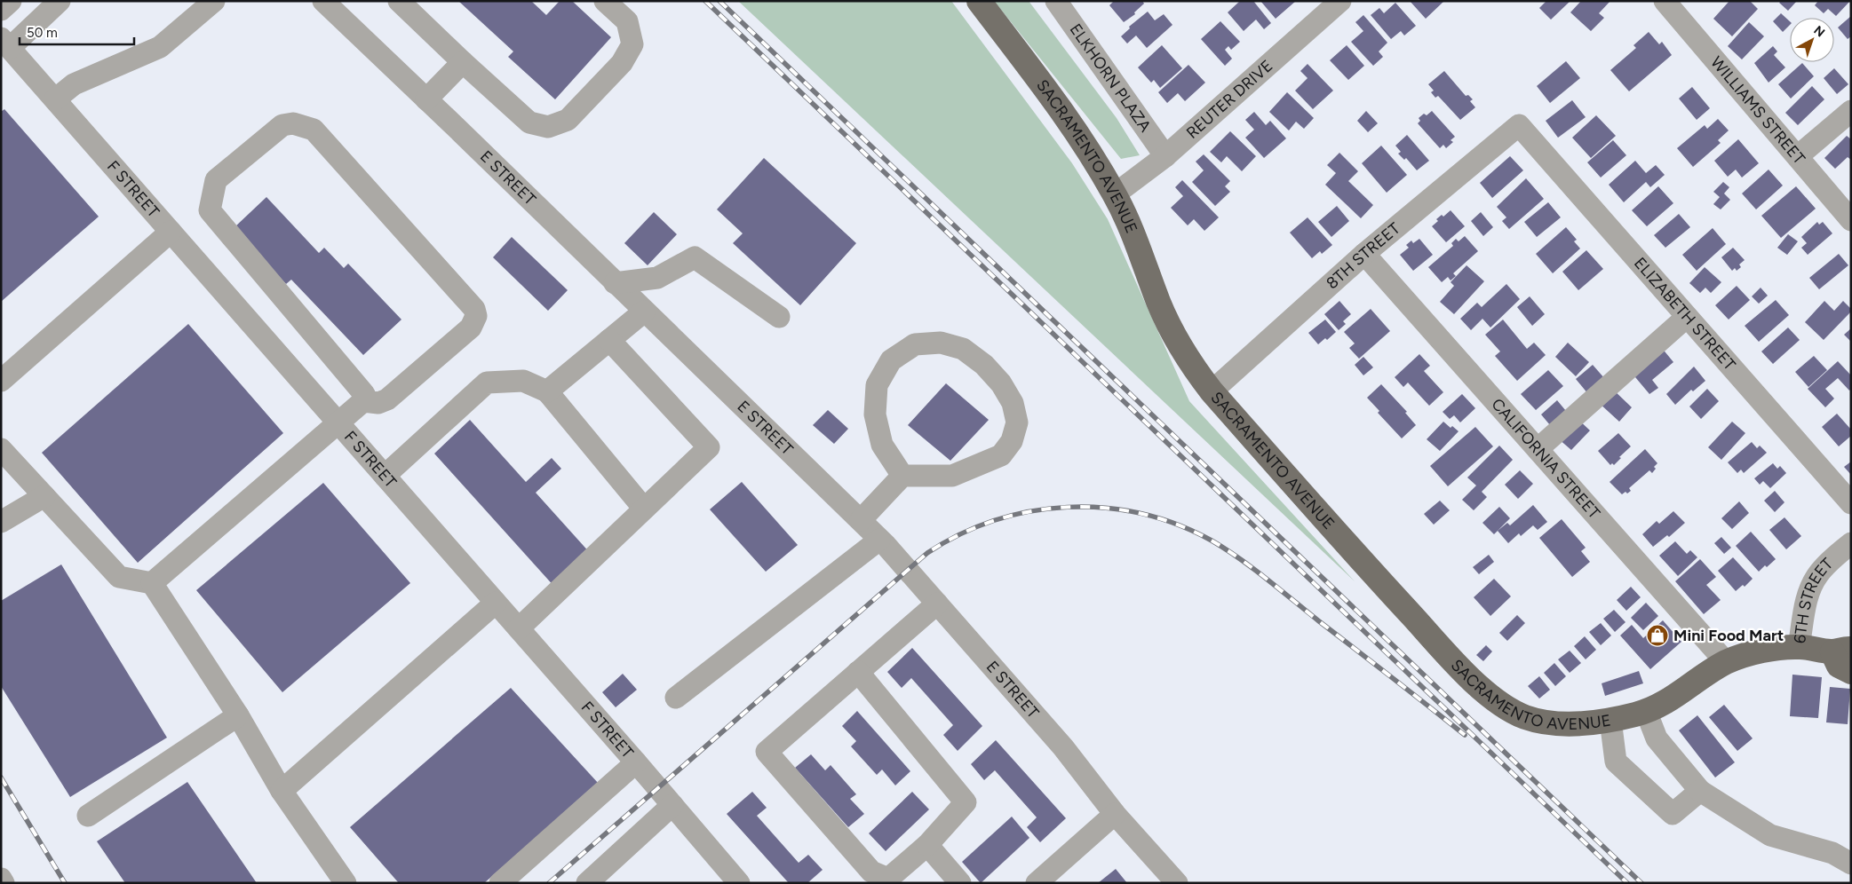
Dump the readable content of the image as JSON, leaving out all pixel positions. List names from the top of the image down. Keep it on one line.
{"streets":{"main road":["SACRAMENTO AVENUE","6TH STREET"],"street":["ELKHORN PLAZA","REUTER DRIVE","WILLIAMS STREET","E STREET","F STREET","8TH STREET","ELIZABETH STREET","CALIFORNIA STREET"]},"crossings":[["ELKHORN PLAZA","REUTER DRIVE"],["REUTER DRIVE","SACRAMENTO AVENUE"],["SACRAMENTO AVENUE","8TH STREET"],["SACRAMENTO AVENUE","6TH STREET"],["8TH STREET","ELIZABETH STREET"],["8TH STREET","CALIFORNIA STREET"],["CALIFORNIA STREET","6TH STREET"]],"places":{"shop":["Mini Food Mart"]},"scale_bar":"50 m","north":"top right"}
